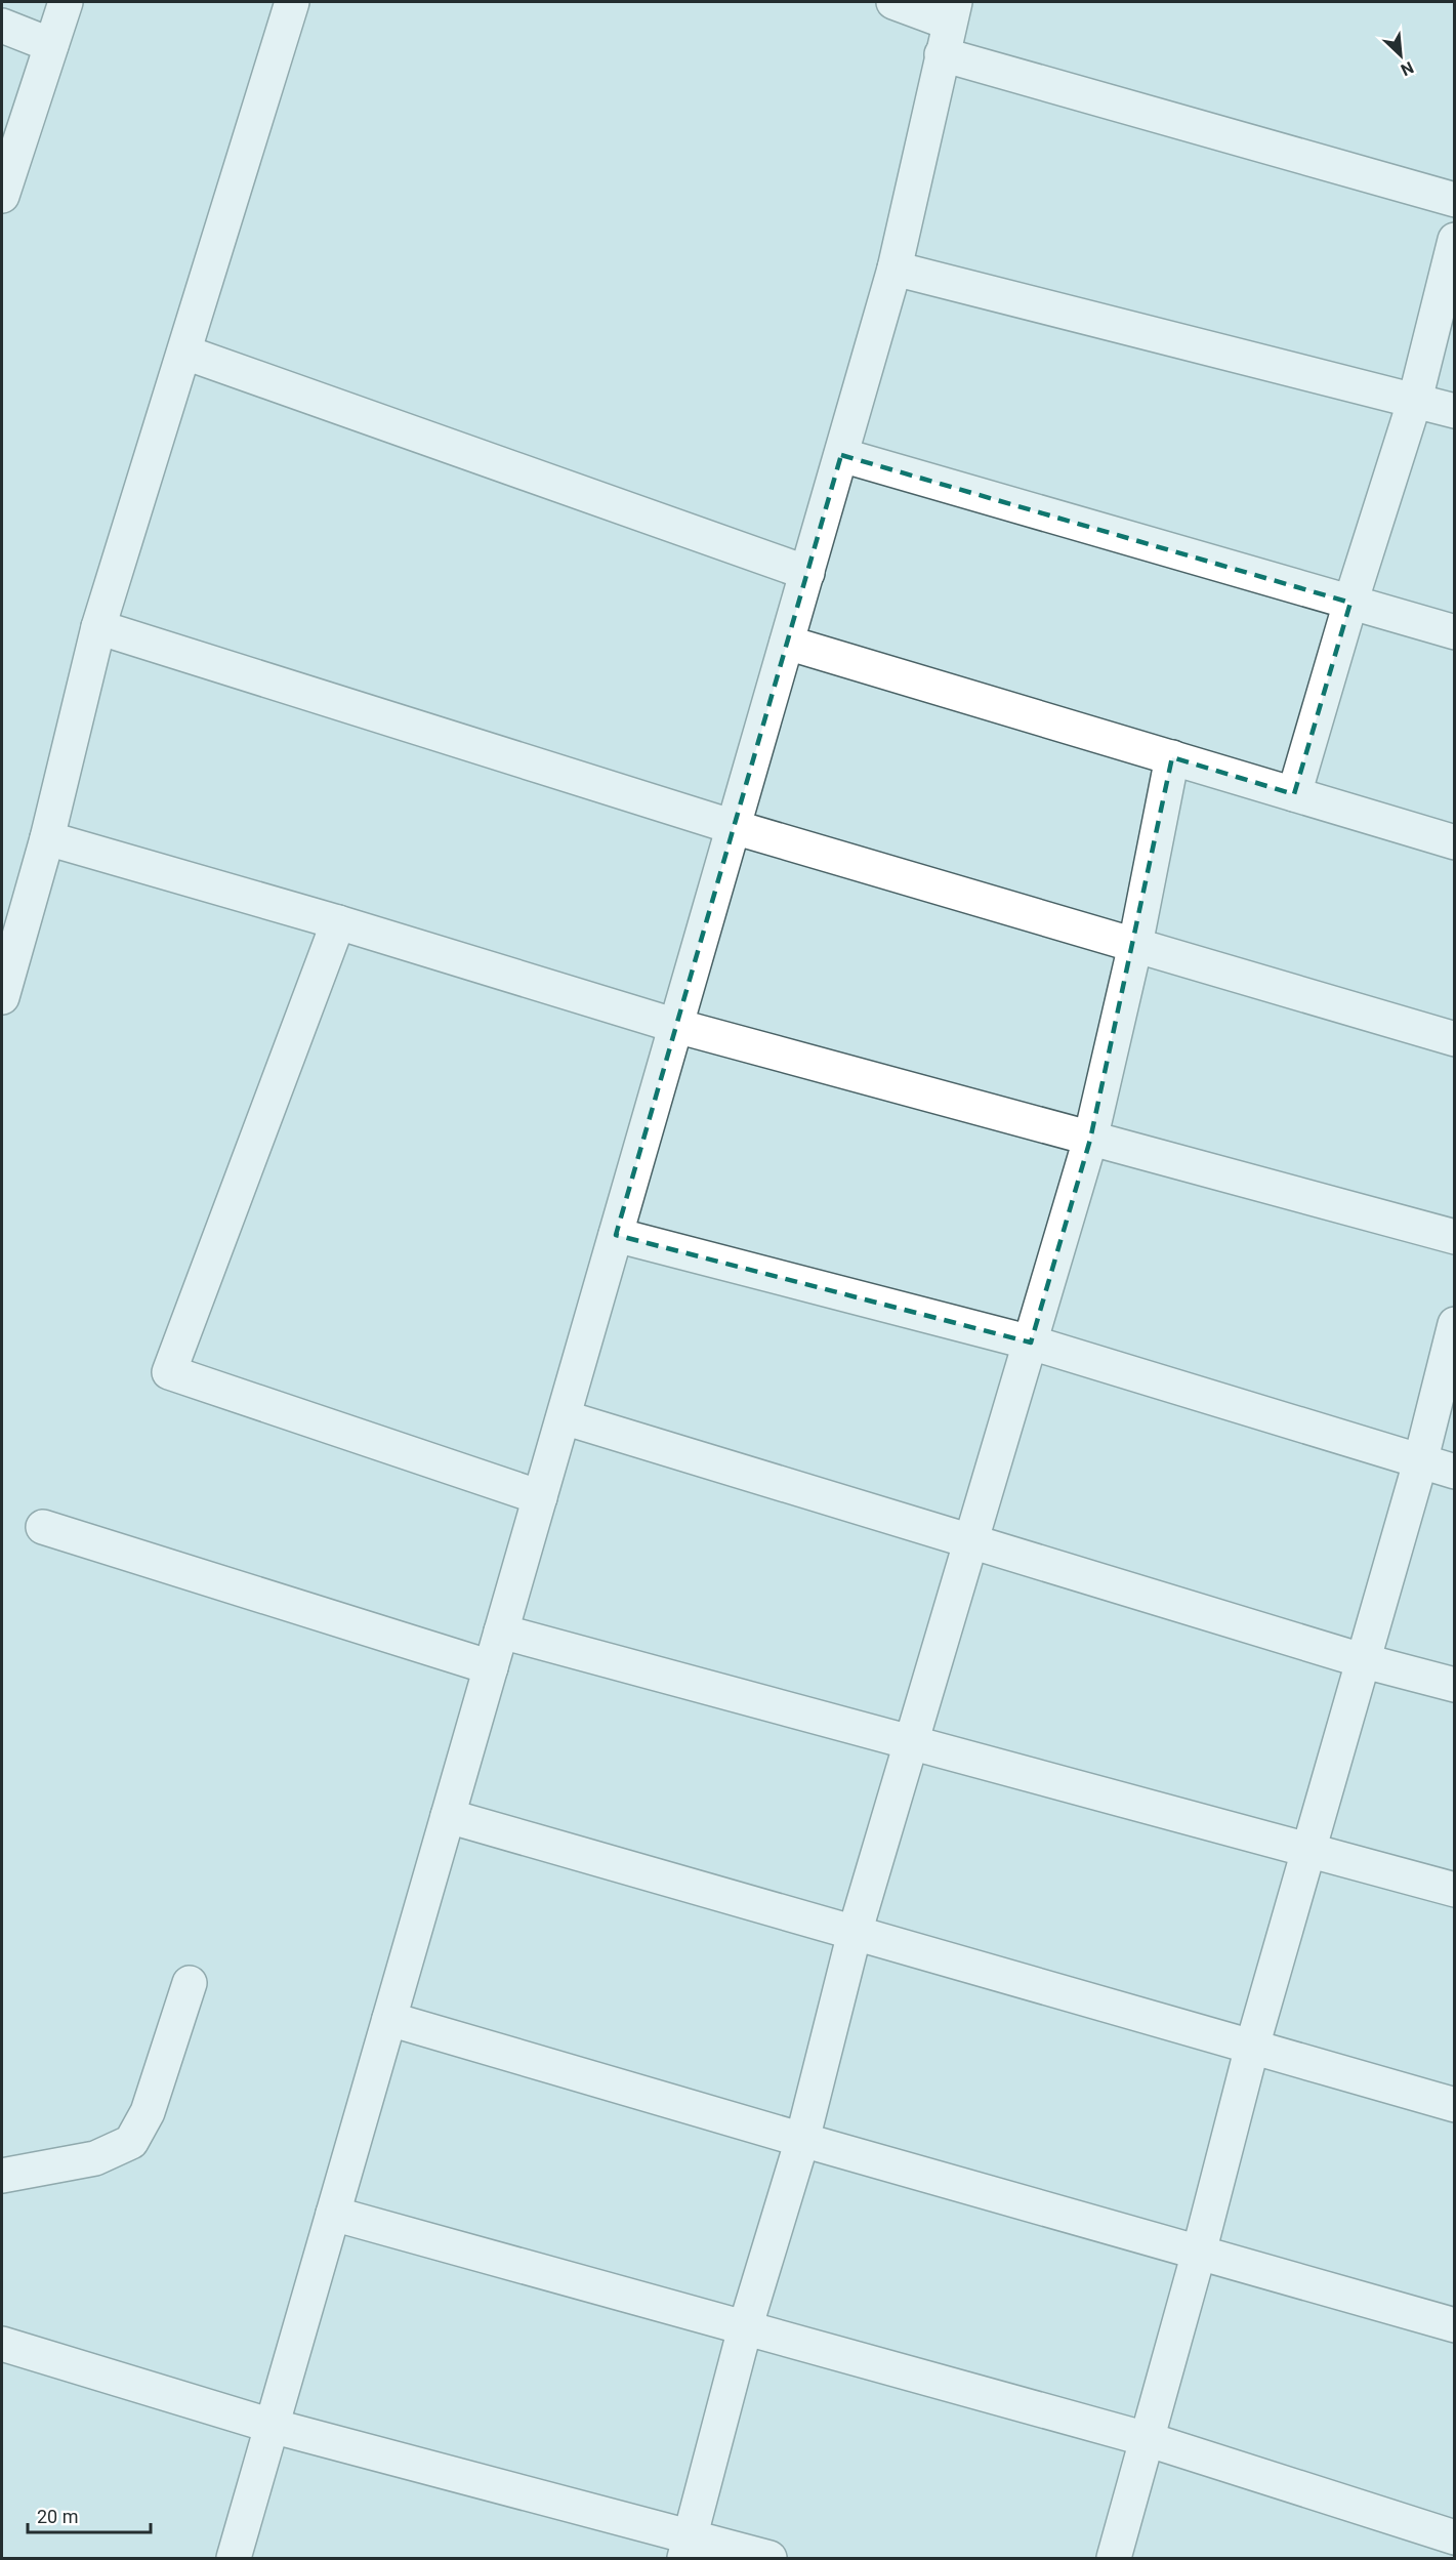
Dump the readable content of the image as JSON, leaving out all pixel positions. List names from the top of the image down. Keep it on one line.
{"scale_bar":"20 m","north":"bottom right"}
